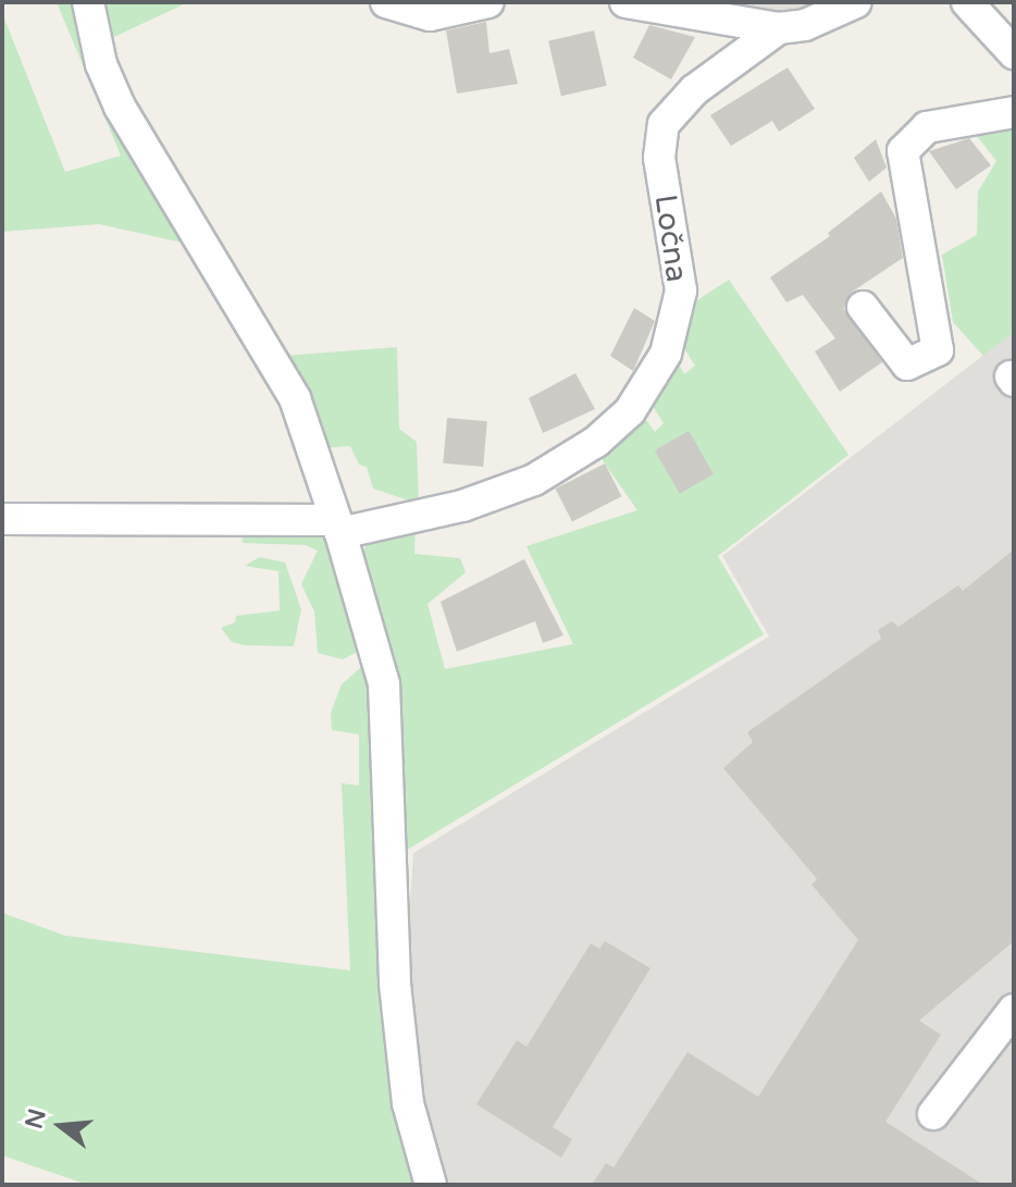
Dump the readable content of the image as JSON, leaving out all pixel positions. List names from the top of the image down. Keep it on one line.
{"streets":{"street":["Ločna"]},"north":"left"}
